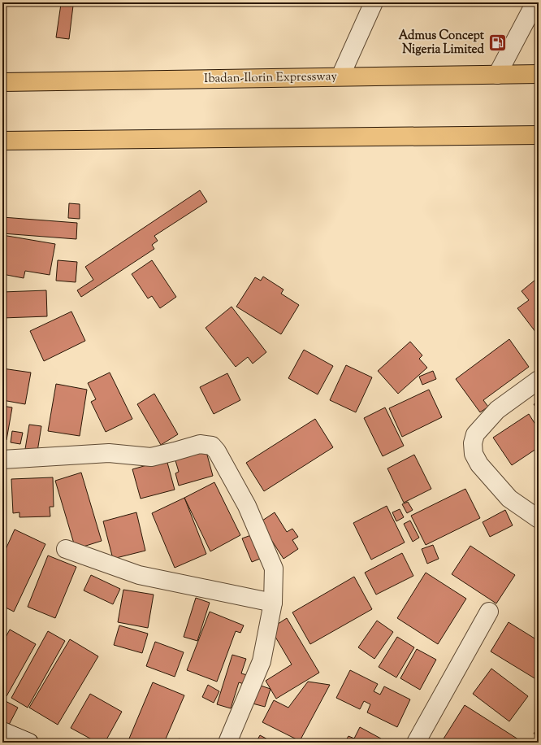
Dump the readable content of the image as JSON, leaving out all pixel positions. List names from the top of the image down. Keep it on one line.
{"streets":{"highway":["Ibadan-Ilorin Expressway"]},"places":{"fuel station":["Admus Concept Nigeria Limited"]}}
